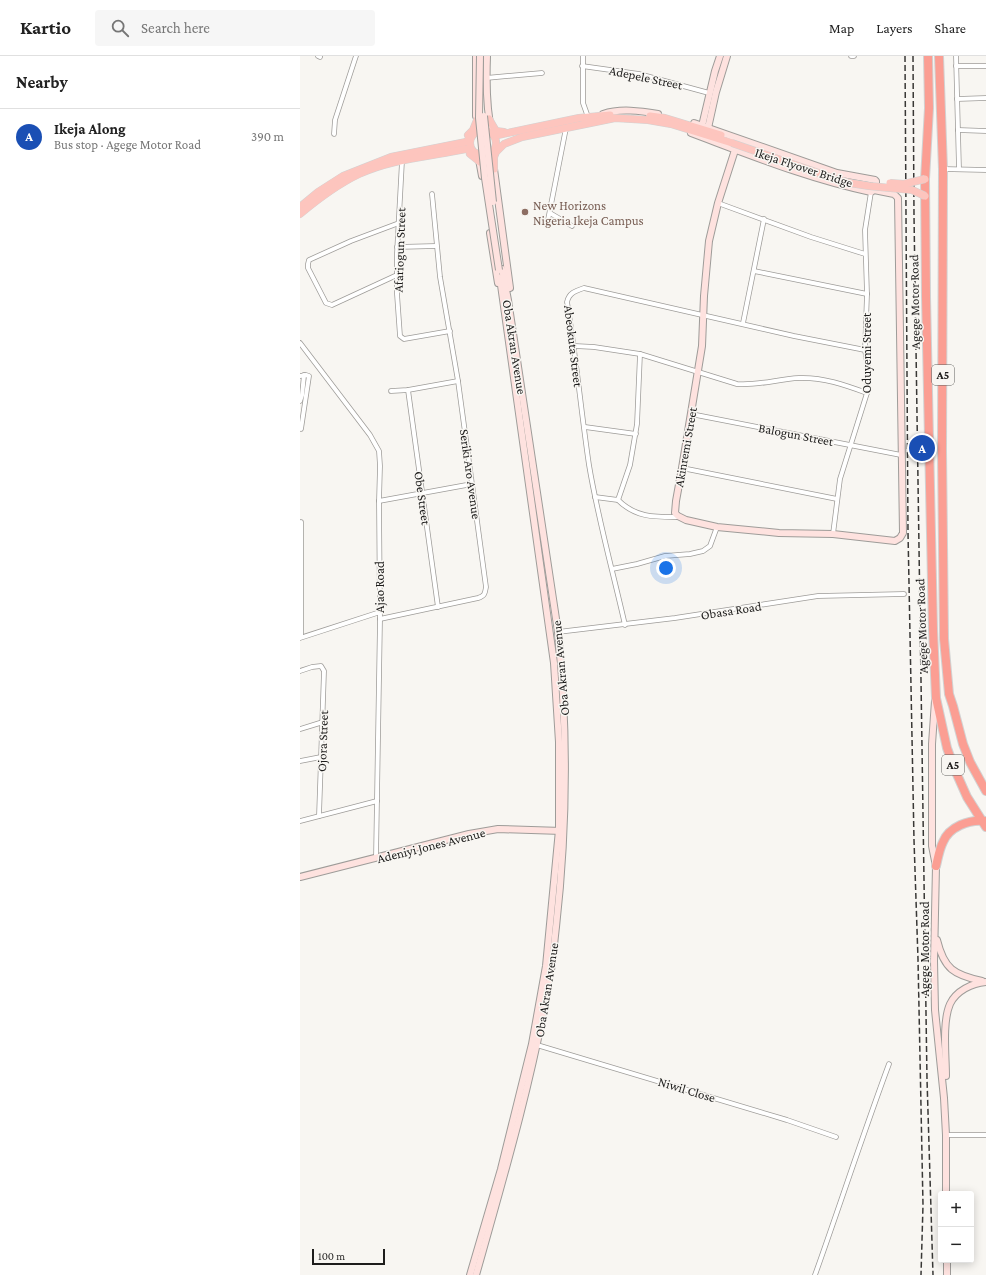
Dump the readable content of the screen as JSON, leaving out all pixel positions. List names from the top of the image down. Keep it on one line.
{"streets":{"highway":["Agege Motor Road","A5"],"main road":["Ikeja Flyover Bridge","Oba Akran Avenue","Akinremi Street","Adeniyi Jones Avenue"],"street":["Adepele Street","Afariogun Street","Abeokuta Street","Oduyemi Street","Balogun Street","Seriki Aro Avenue","Obe Street","Ajao Road","Obasa Road","Ojora Street","Niwil Close"]},"crossings":[["Ikeja Flyover Bridge","Agege Motor Road"],["Afariogun Street","Seriki Aro Avenue"],["Agege Motor Road","A5"],["Abeokuta Street","Oduyemi Street"],["Abeokuta Street","Akinremi Street"],["Abeokuta Street","Obasa Road"],["Oba Akran Avenue","Obasa Road"],["Oba Akran Avenue","Adeniyi Jones Avenue"],["Oba Akran Avenue","Niwil Close"],["Oduyemi Street","Balogun Street"],["Balogun Street","Akinremi Street"],["Seriki Aro Avenue","Obe Street"],["Seriki Aro Avenue","Ajao Road"],["Ajao Road","Adeniyi Jones Avenue"]],"places":["New Horizons Nigeria Ikeja Campus"],"scale_bar":"100 m","page":{"header":"Kartio","search":"Search here","nav":["Map","Layers","Share"],"heading":"Nearby","list":[{"mark":"A","name":"Ikeja Along","note":"Bus stop · Agege Motor Road","value":"390 m"}],"pins":"A","map_buttons":["+","−"],"scale":"100 m"}}
